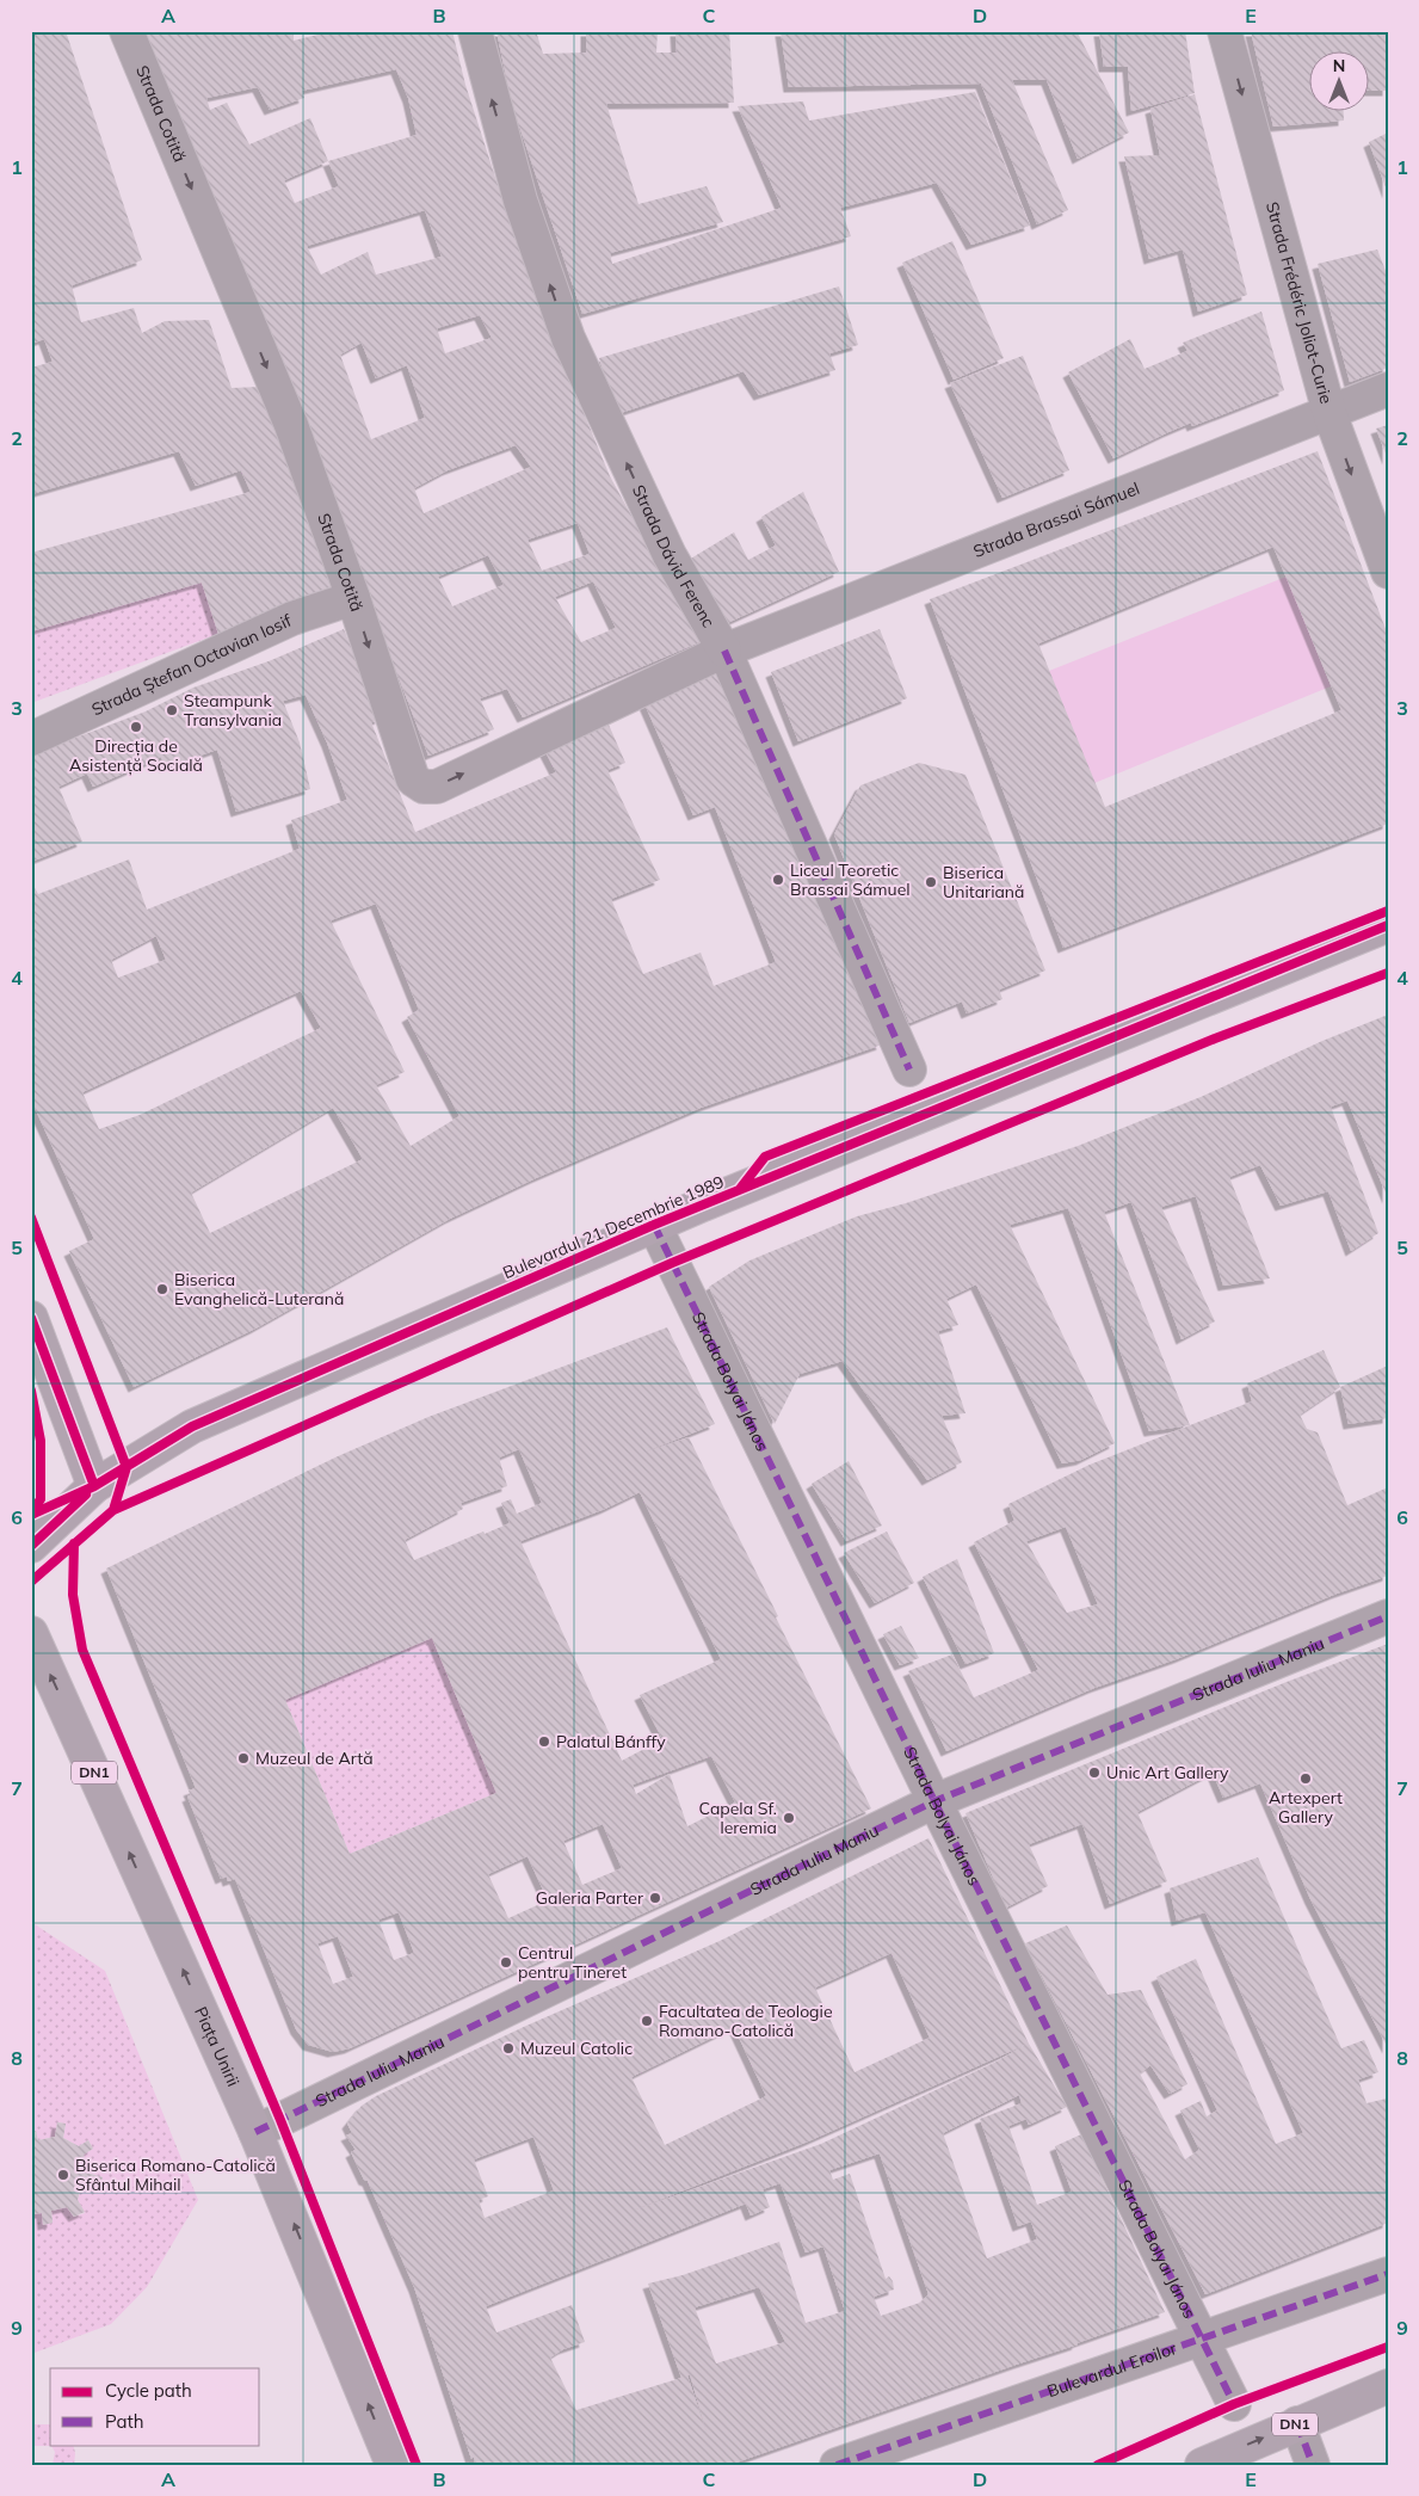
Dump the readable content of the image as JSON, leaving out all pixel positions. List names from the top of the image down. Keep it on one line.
{"streets":{"main road":["Bulevardul 21 Decembrie 1989","DN1","Piața Unirii"],"street":["Strada Cotită","Strada Frédéric Joliot-Curie","Strada Brassai Sámuel","Strada Dávid Ferenc","Strada Ștefan Octavian Iosif","Strada Bolyai János","Strada Iuliu Maniu","Bulevardul Eroilor"]},"crossings":[["Strada Cotită","Strada Brassai Sámuel"],["Strada Cotită","Strada Dávid Ferenc"],["Strada Cotită","Strada Ștefan Octavian Iosif"],["Strada Frédéric Joliot-Curie","Strada Brassai Sámuel"],["Strada Brassai Sámuel","Strada Dávid Ferenc"],["Bulevardul 21 Decembrie 1989","Strada Bolyai János"],["Strada Bolyai János","Strada Iuliu Maniu"],["Strada Bolyai János","Bulevardul Eroilor"],["Strada Iuliu Maniu","Piața Unirii"]],"one_way":["Strada Frédéric Joliot-Curie","Strada Dávid Ferenc","Piața Unirii"],"places":["Steampunk Transylvania","Direcția de Asistență Socială","Liceul Teoretic Brassai Sámuel","Biserica Unitariană","Biserica Evanghelică-Luterană","Palatul Bánffy","Muzeul de Artă","Unic Art Gallery","Artexpert Gallery","Capela Sf. Ieremia","Galeria Parter","Centrul pentru Tineret","Facultatea de Teologie Romano-Catolică","Muzeul Catolic","Biserica Romano-Catolică Sfântul Mihail"],"legend":["Cycle path","Path"],"north":"top","grid":{"columns":["A","B","C","D","E"],"rows":["1","2","3","4","5","6","7","8","9"]}}
